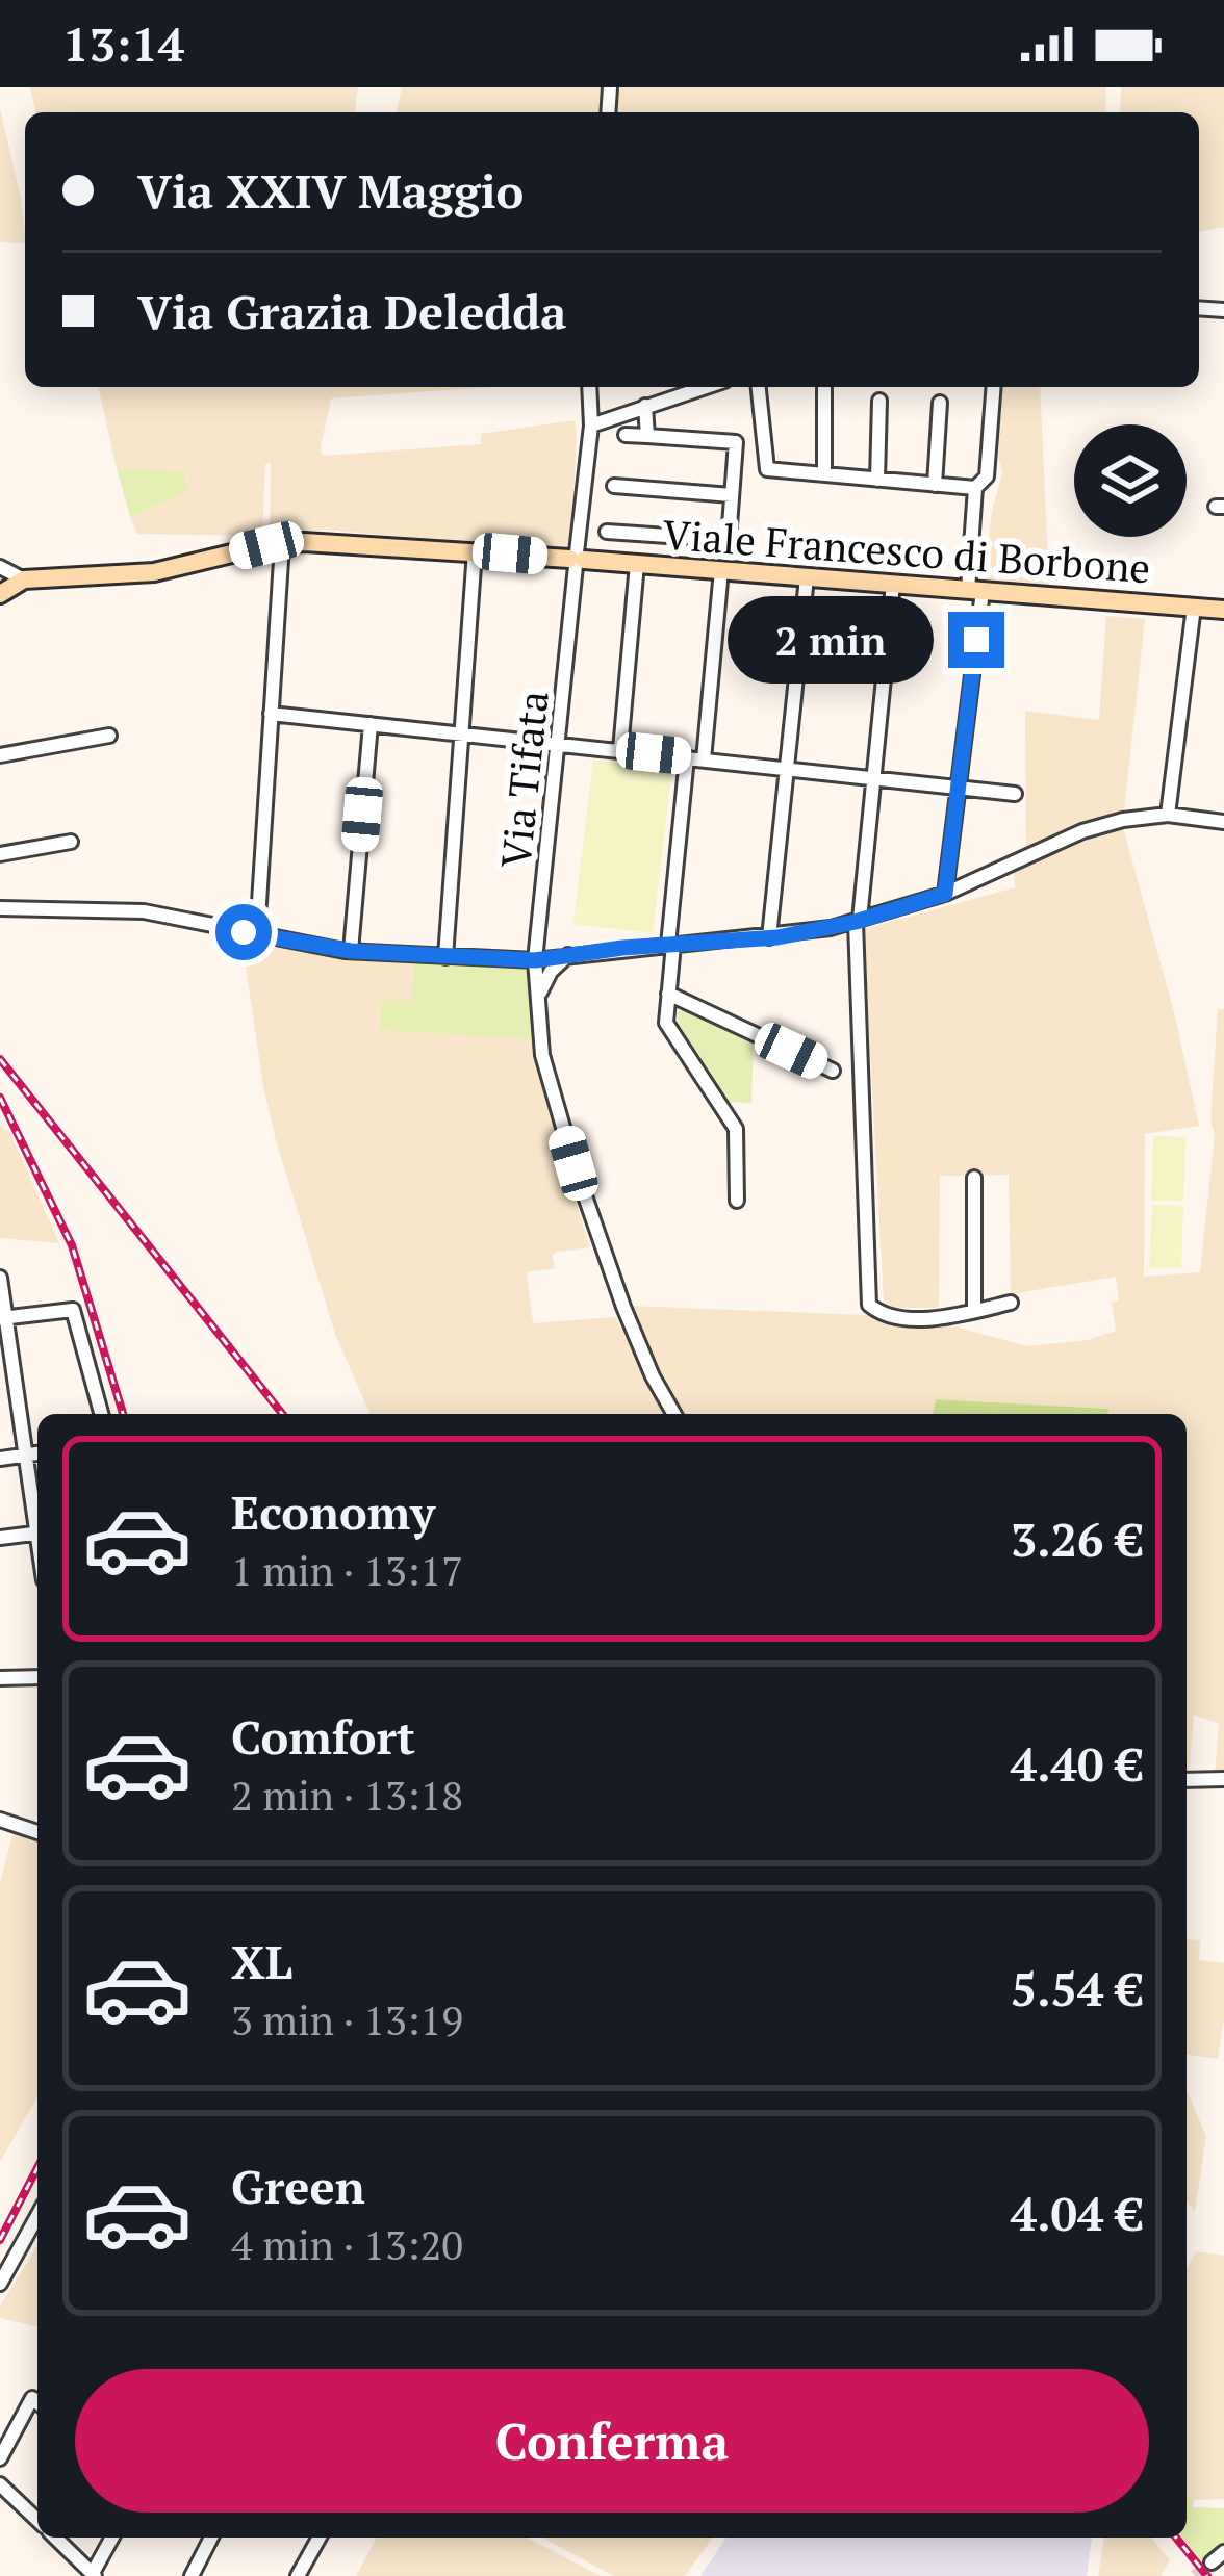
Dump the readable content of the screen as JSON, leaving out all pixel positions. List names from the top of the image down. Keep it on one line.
{"streets":{"street":["Viale Francesco di Borbone","Via Tifata"]},"crossings":[["Viale Francesco di Borbone","Via Tifata"]],"page":{"status":"13:14","banner":["Via XXIV Maggio","Via Grazia Deledda"],"bubble":"2 min","list":[{"name":"Economy","note":"1 min · 13:17","value":"3.26 €"},{"name":"Comfort","note":"2 min · 13:18","value":"4.40 €"},{"name":"XL","note":"3 min · 13:19","value":"5.54 €"},{"name":"Green","note":"4 min · 13:20","value":"4.04 €"}],"buttons":"Conferma"}}
